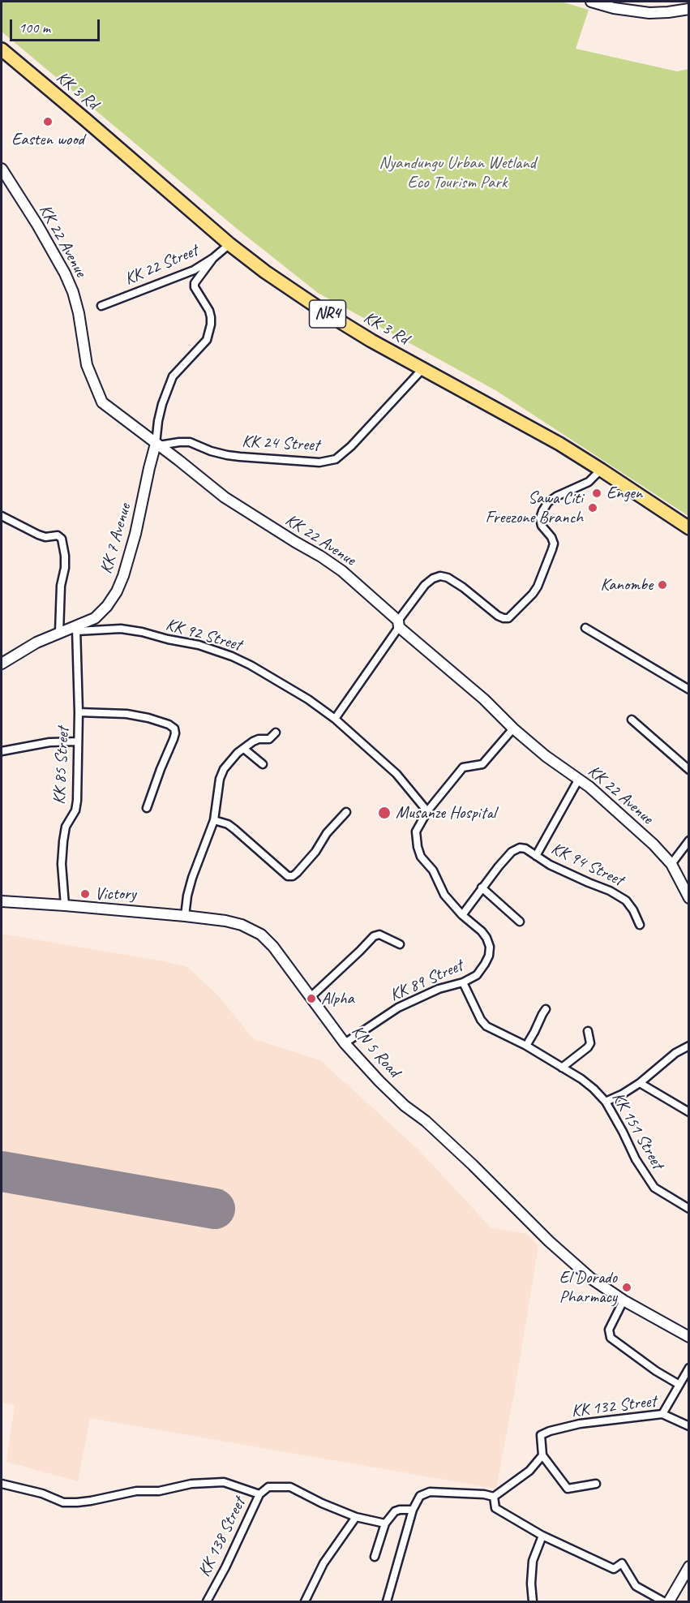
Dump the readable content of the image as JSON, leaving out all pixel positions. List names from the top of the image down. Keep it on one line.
{"streets":{"highway":["KK 3 Rd","NR4"],"street":["KK 22 Avenue","KK 22 Street","KK 24 Street","KK 7 Avenue","KK 92 Street","KK 85 Street","KK 94 Street","KK 89 Street","KN 5 Road","KK 151 Street","KK 132 Street","KK 138 Street"]},"crossings":[["KK 3 Rd","KK 22 Street"],["KK 3 Rd","KK 24 Street"],["KK 22 Avenue","KK 24 Street"],["KK 22 Avenue","KK 7 Avenue"],["KK 22 Avenue","KK 94 Street"],["KK 24 Street","KK 7 Avenue"],["KK 7 Avenue","KK 92 Street"],["KK 7 Avenue","KK 85 Street"],["KK 92 Street","KK 85 Street"],["KK 92 Street","KK 89 Street"],["KK 85 Street","KN 5 Road"],["KK 94 Street","KK 89 Street"],["KK 89 Street","KN 5 Road"],["KK 89 Street","KK 151 Street"]],"parks":["Nyandungu Urban Wetland Eco Tourism Park"],"places":["Easten wood","Engen","Sawa Citi Freezone Branch","Kanombe","Musanze Hospital","Victory","Alpha","El Dorado Pharmacy"],"scale_bar":"100 m"}
